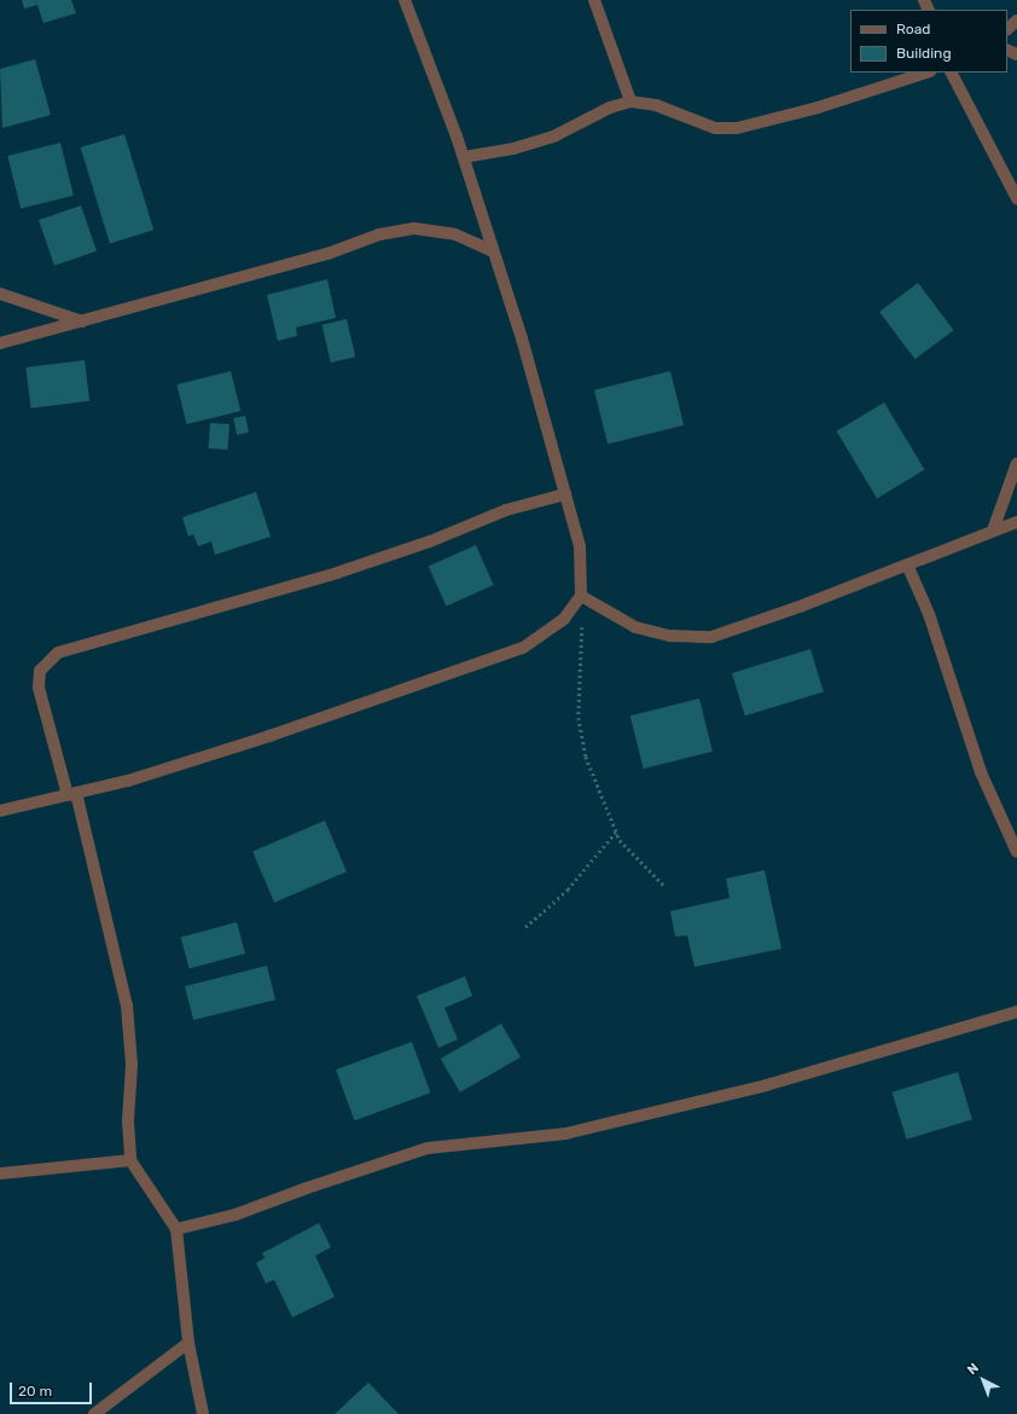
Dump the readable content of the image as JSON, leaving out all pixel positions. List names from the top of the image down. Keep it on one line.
{"legend":["Road","Building"],"scale_bar":"20 m","north":"top left"}
